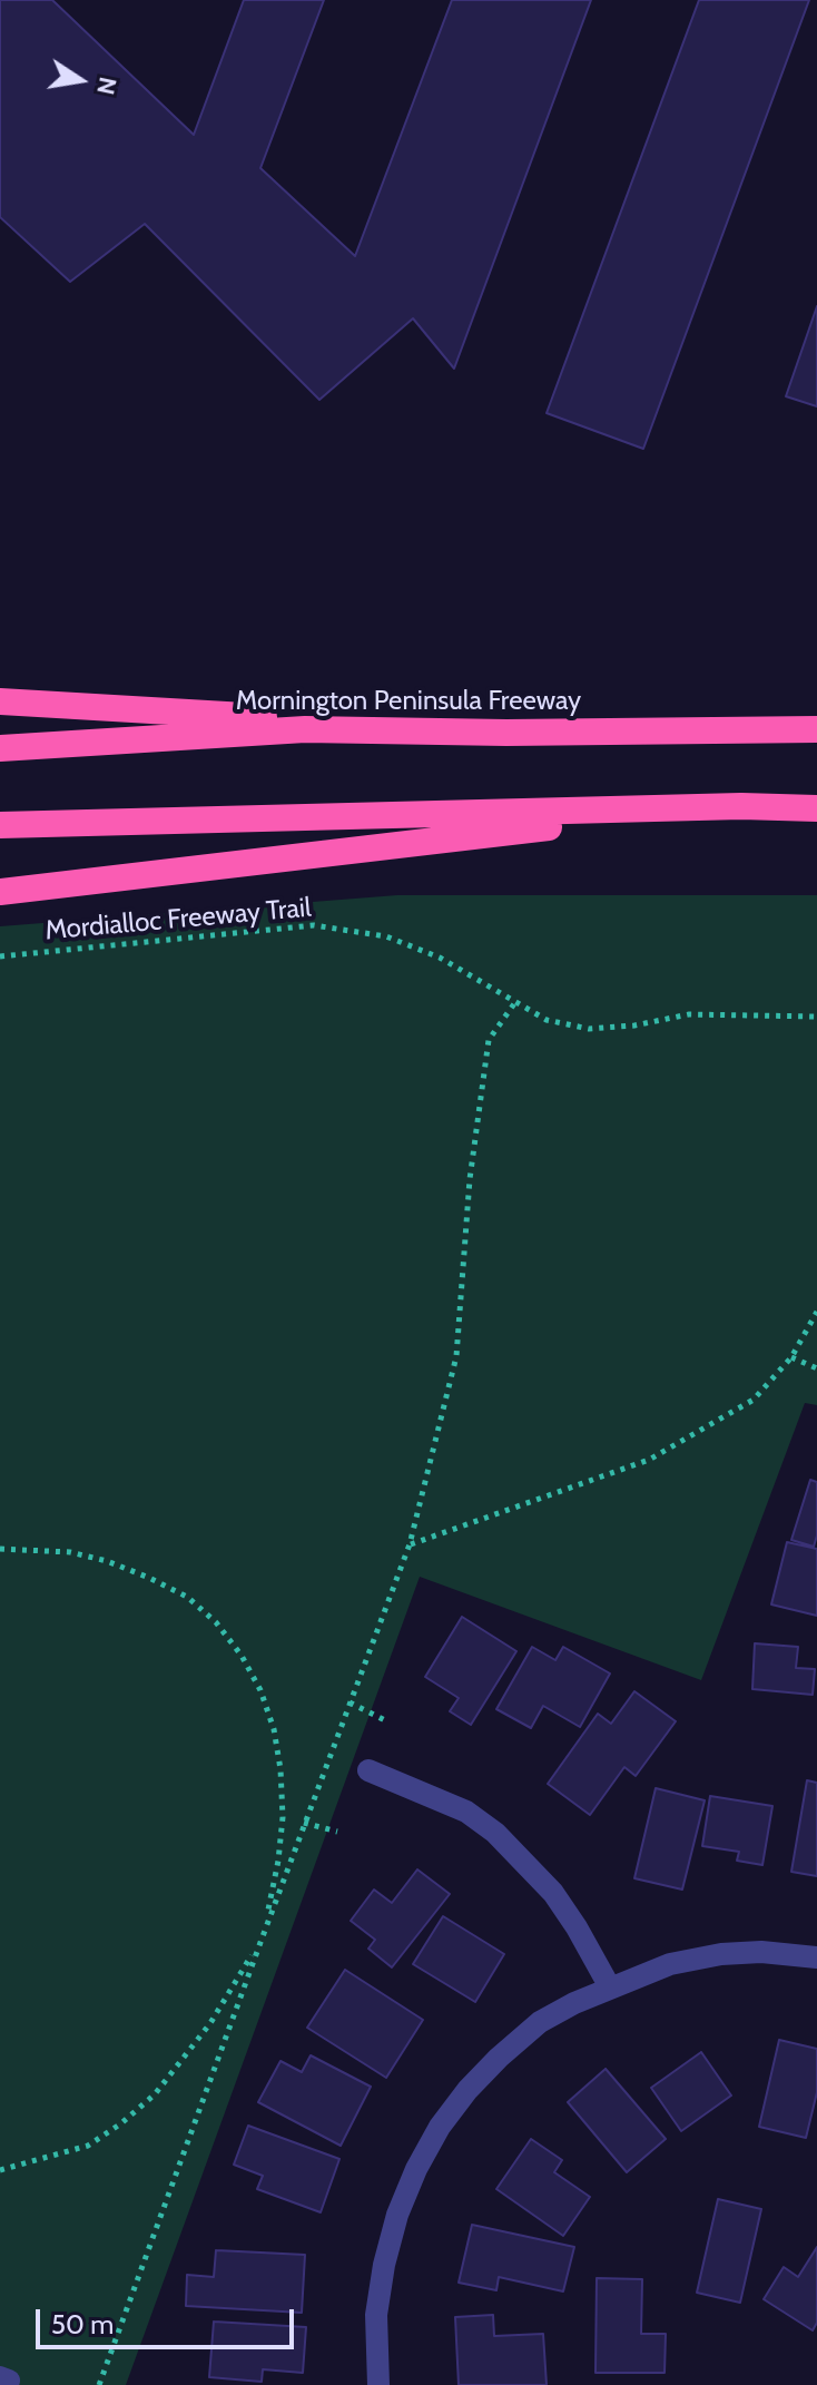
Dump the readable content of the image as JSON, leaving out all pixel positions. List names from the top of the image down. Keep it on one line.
{"streets":{"highway":["Mornington Peninsula Freeway"],"path":["Mordialloc Freeway Trail"]},"scale_bar":"50 m","north":"right"}
